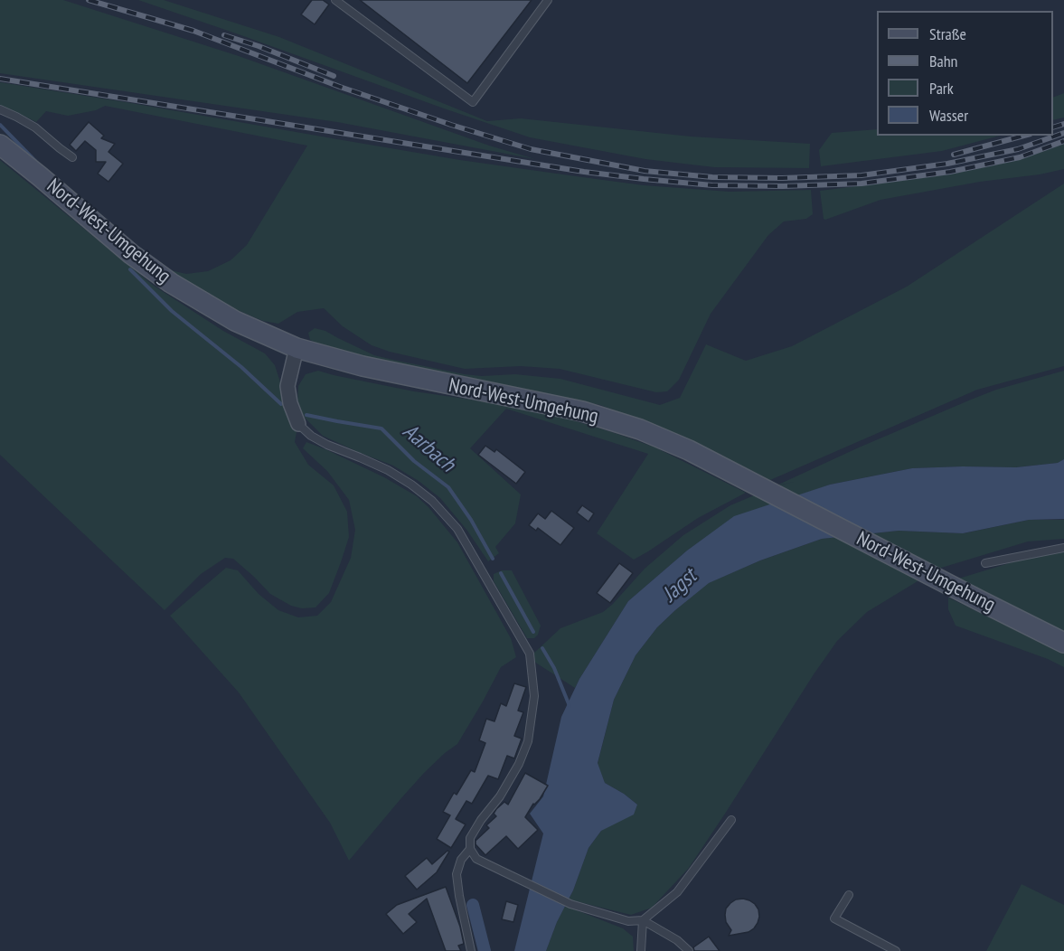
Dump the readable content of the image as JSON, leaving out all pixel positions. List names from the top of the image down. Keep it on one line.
{"streets":{"main road":["Nord-West-Umgehung"]},"water":["Aarbach","Jagst"],"legend":["Straße","Bahn","Park","Wasser"]}
